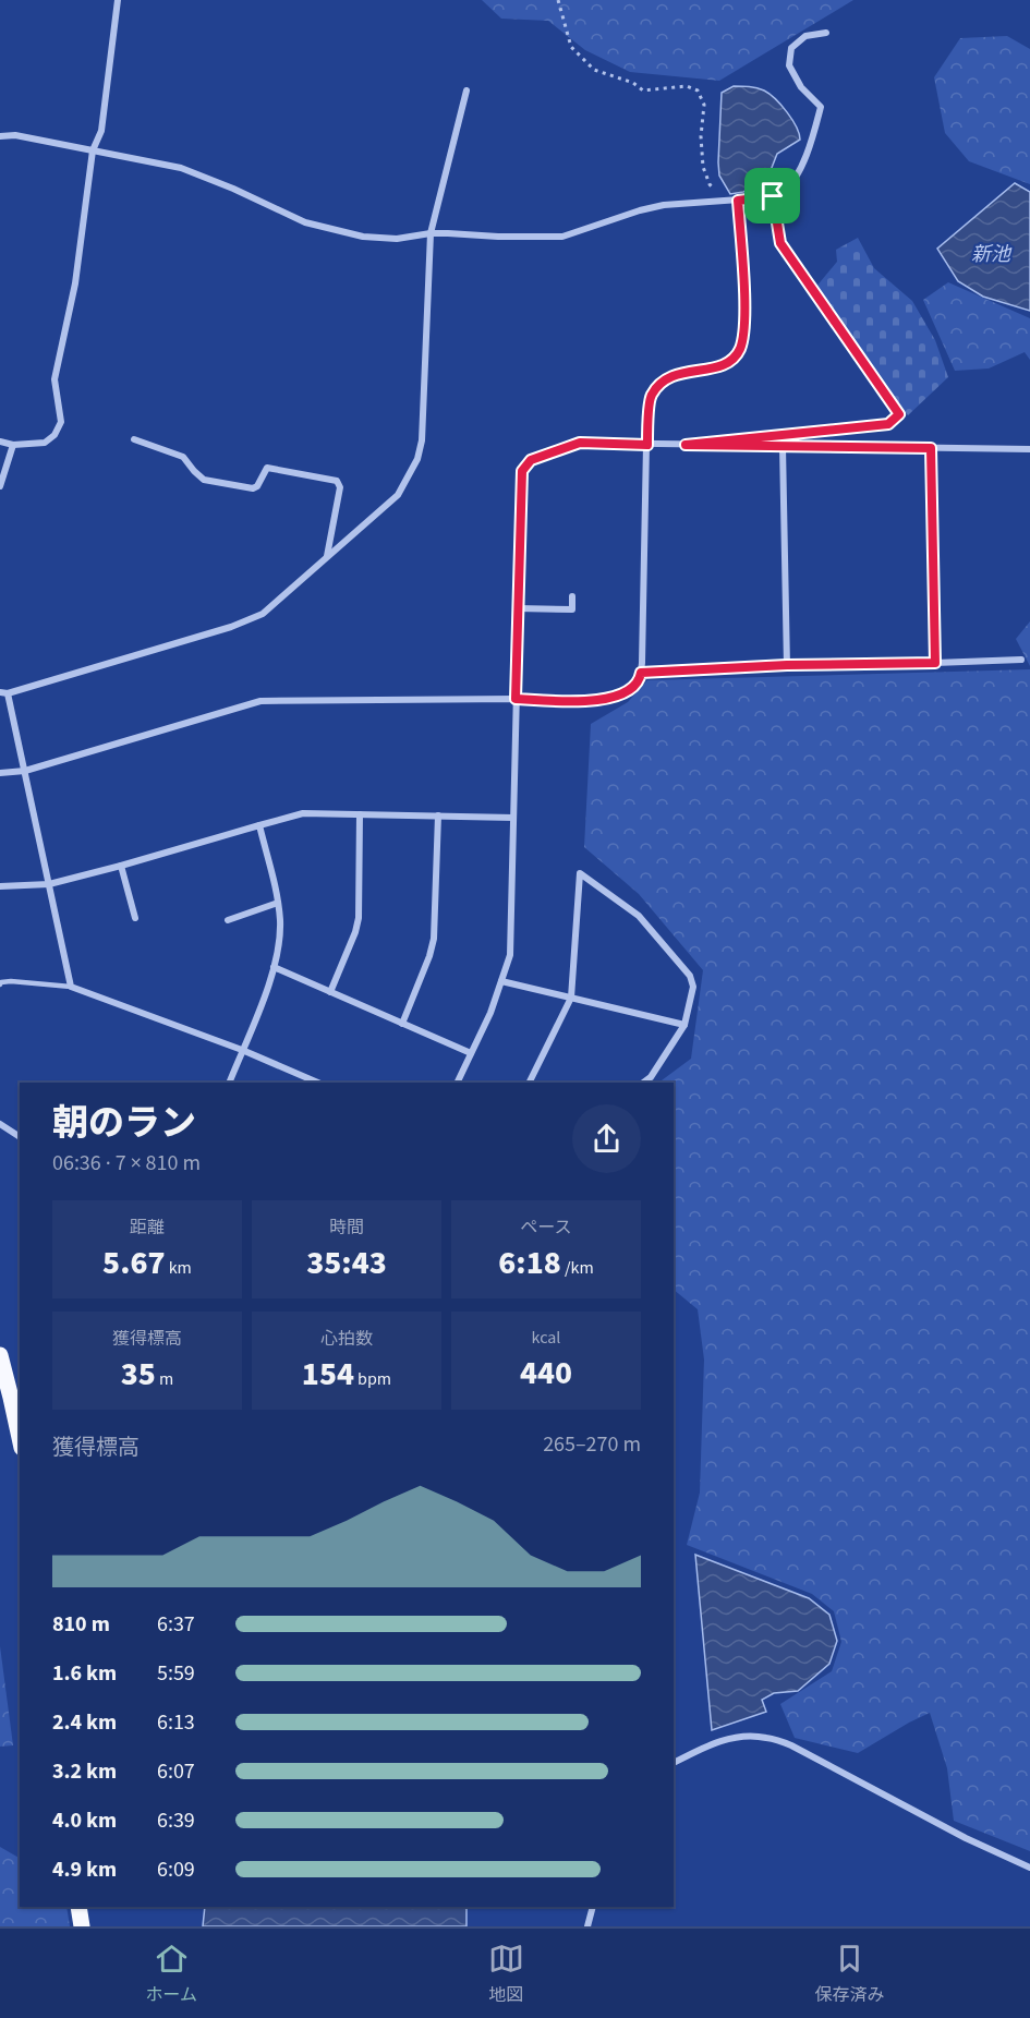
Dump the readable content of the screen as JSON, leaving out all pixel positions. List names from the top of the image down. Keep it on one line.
{"water":["新池"],"page":{"heading":["朝のラン","06:36 · 7 × 810 m"],"stats":[["距離","5.67 km"],["時間","35:43"],["ペース","6:18 /km"],["獲得標高","35 m"],["心拍数","154 bpm"],["kcal","440"]],"chart":["獲得標高","265–270 m"],"list":[{"name":"810 m","note":"6:37"},{"name":"1.6 km","note":"5:59"},{"name":"2.4 km","note":"6:13"},{"name":"3.2 km","note":"6:07"},{"name":"4.0 km","note":"6:39"},{"name":"4.9 km","note":"6:09"}],"tabs":["ホーム","地図","保存済み"]}}
